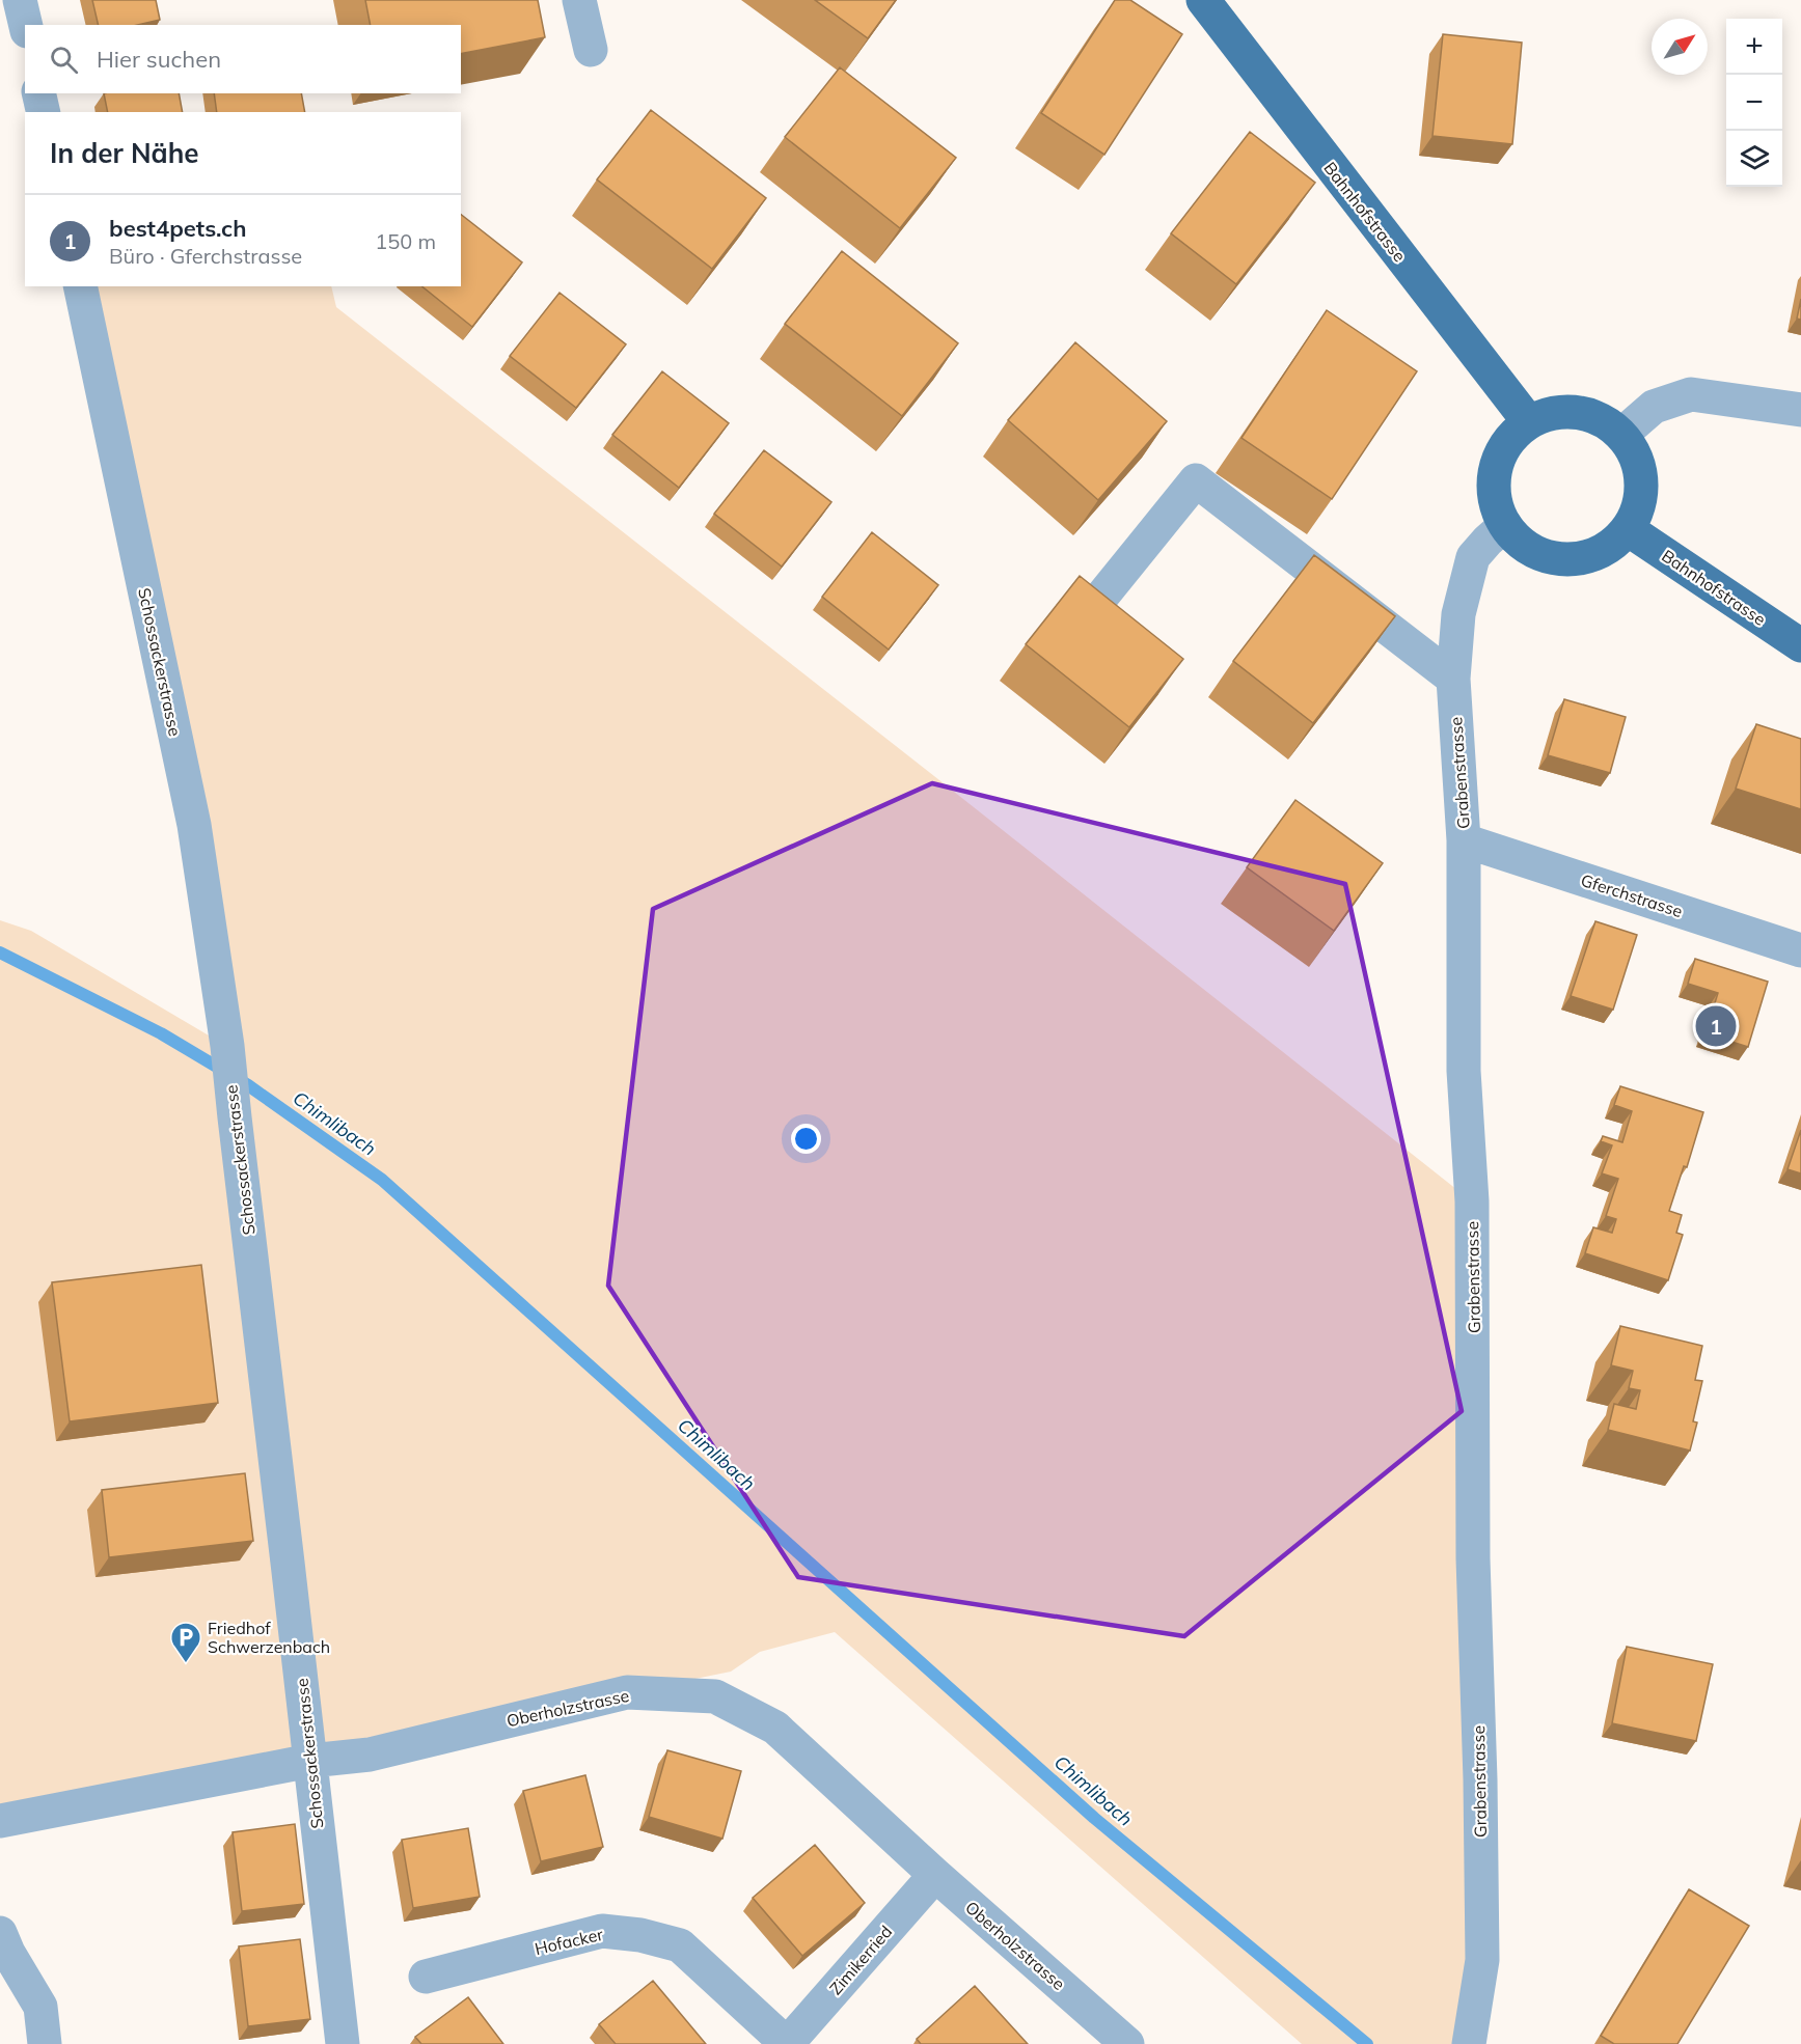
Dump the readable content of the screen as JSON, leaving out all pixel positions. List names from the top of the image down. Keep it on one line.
{"streets":{"main road":["Bahnhofstrasse"],"street":["Schossackerstrasse","Grabenstrasse","Gferchstrasse","Oberholzstrasse","Hofacker","Zimikerried"]},"crossings":[["Bahnhofstrasse","Grabenstrasse"],["Schossackerstrasse","Oberholzstrasse"],["Grabenstrasse","Gferchstrasse"],["Oberholzstrasse","Zimikerried"],["Hofacker","Zimikerried"]],"water":["Chimlibach"],"places":{"parking":["Friedhof Schwerzenbach"]},"north":"top right","page":{"map_buttons":["+","−"],"search":"Hier suchen","heading":"In der Nähe","list":[{"mark":"1","name":"best4pets.ch","note":"Büro · Gferchstrasse","value":"150 m"}],"pins":"1"}}
